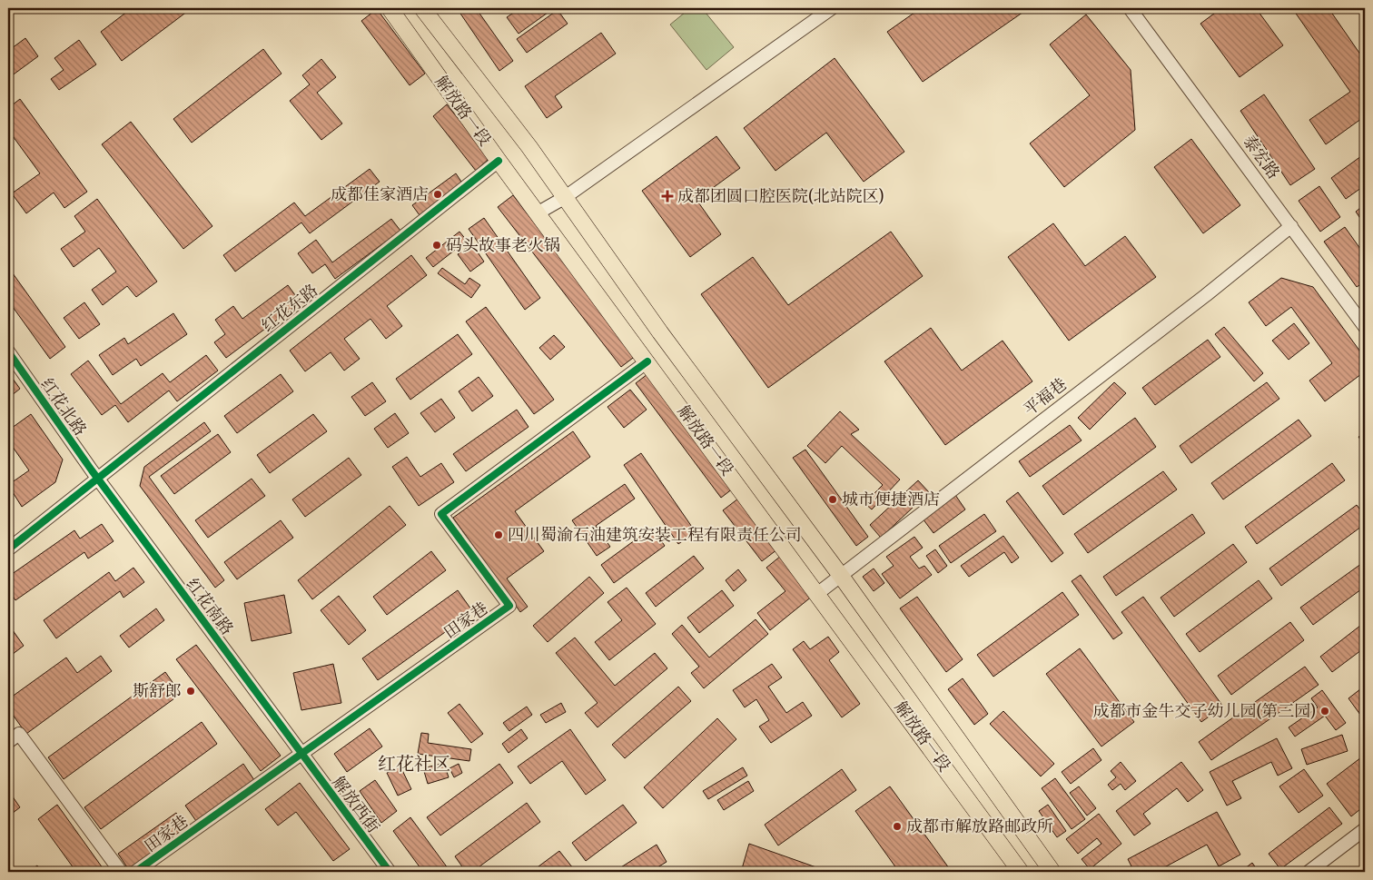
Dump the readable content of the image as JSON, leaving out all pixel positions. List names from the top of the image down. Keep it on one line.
{"streets":{"main road":["解放路一段"],"street":["泰宏路","红花东路","平福巷","红花北路","红花南路","田家巷","解放西街"]},"crossings":[["解放路一段","红花东路"],["解放路一段","平福巷"],["解放路一段","田家巷"],["泰宏路","平福巷"],["红花东路","红花北路"],["红花东路","红花南路"],["红花北路","红花南路"],["红花南路","田家巷"],["红花南路","解放西街"],["田家巷","解放西街"]],"districts":["红花社区"],"places":{"other":["成都佳家酒店","码头故事老火锅","城市便捷酒店","四川蜀渝石油建筑安装工程有限责任公司","斯舒郎","成都市金牛交子幼儿园(第三园)","成都市解放路邮政所"],"health":["成都团圆口腔医院(北站院区)"]}}
